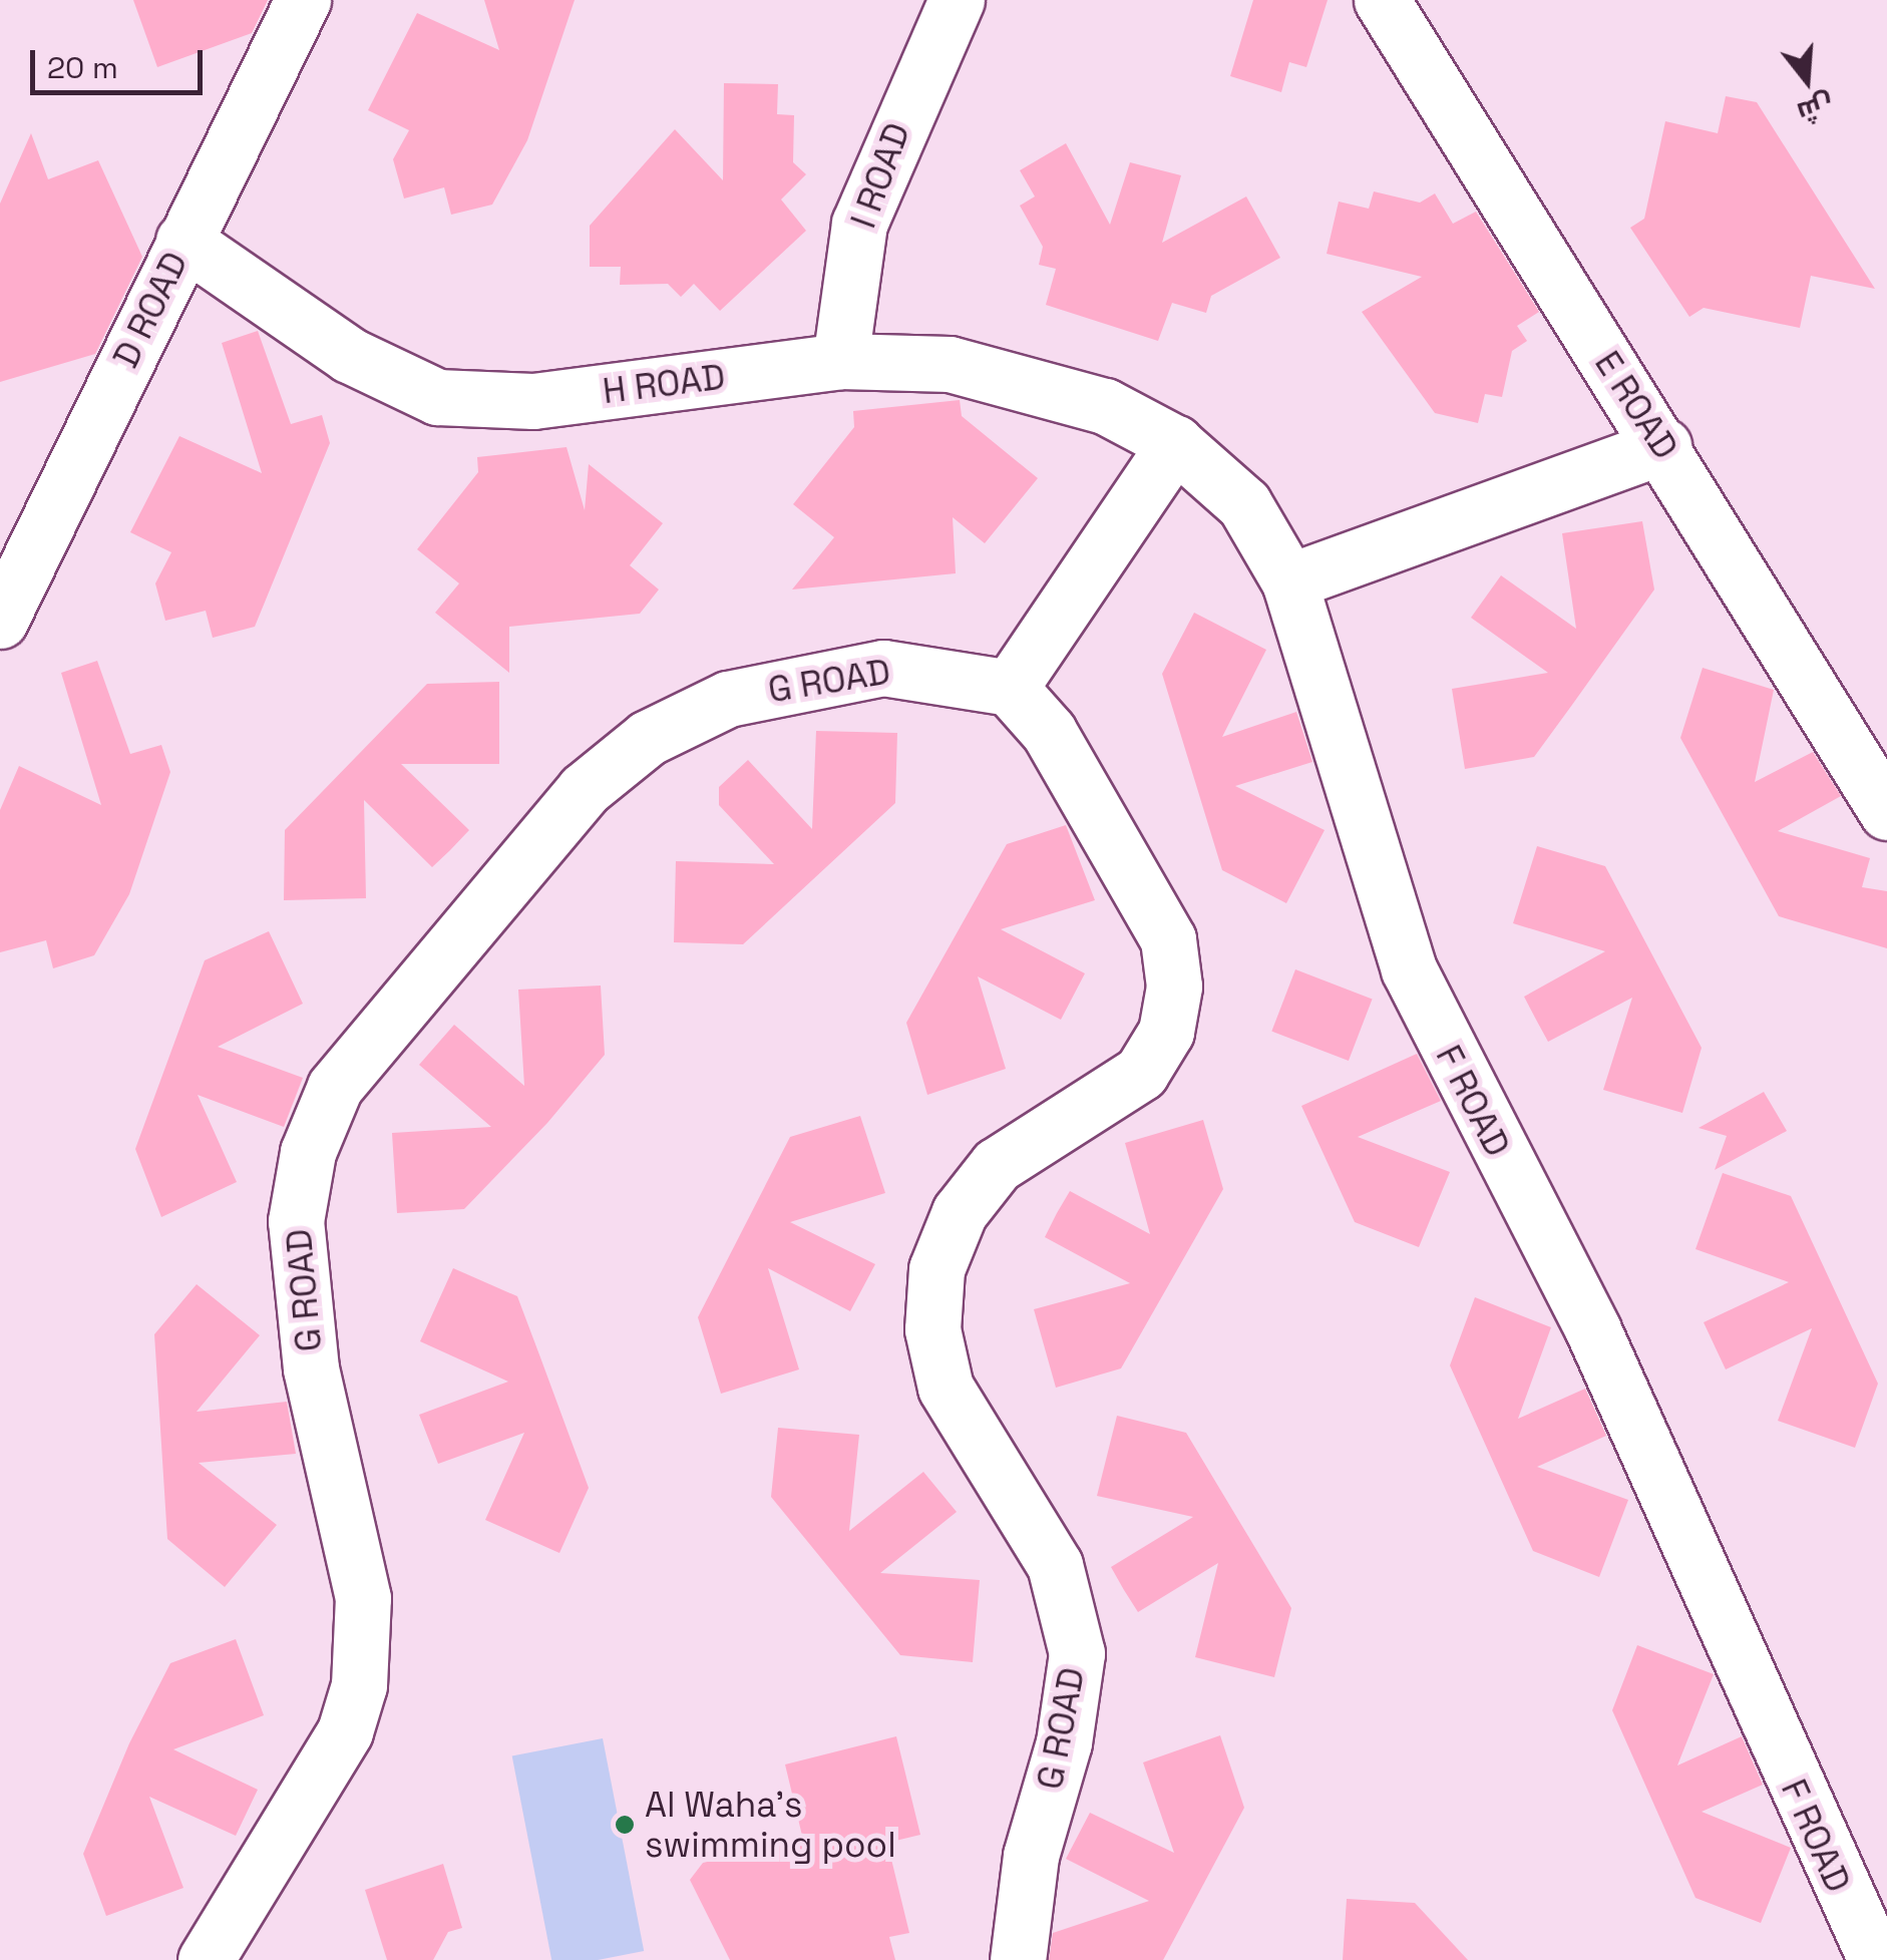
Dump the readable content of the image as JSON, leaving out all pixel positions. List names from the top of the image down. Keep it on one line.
{"streets":{"street":["I ROAD","D ROAD","H ROAD","E ROAD","G ROAD","F ROAD"]},"crossings":[["I ROAD","H ROAD"],["D ROAD","H ROAD"],["H ROAD","F ROAD"]],"places":["Al Waha's swimming pool"],"scale_bar":"20 m","north":"bottom"}
